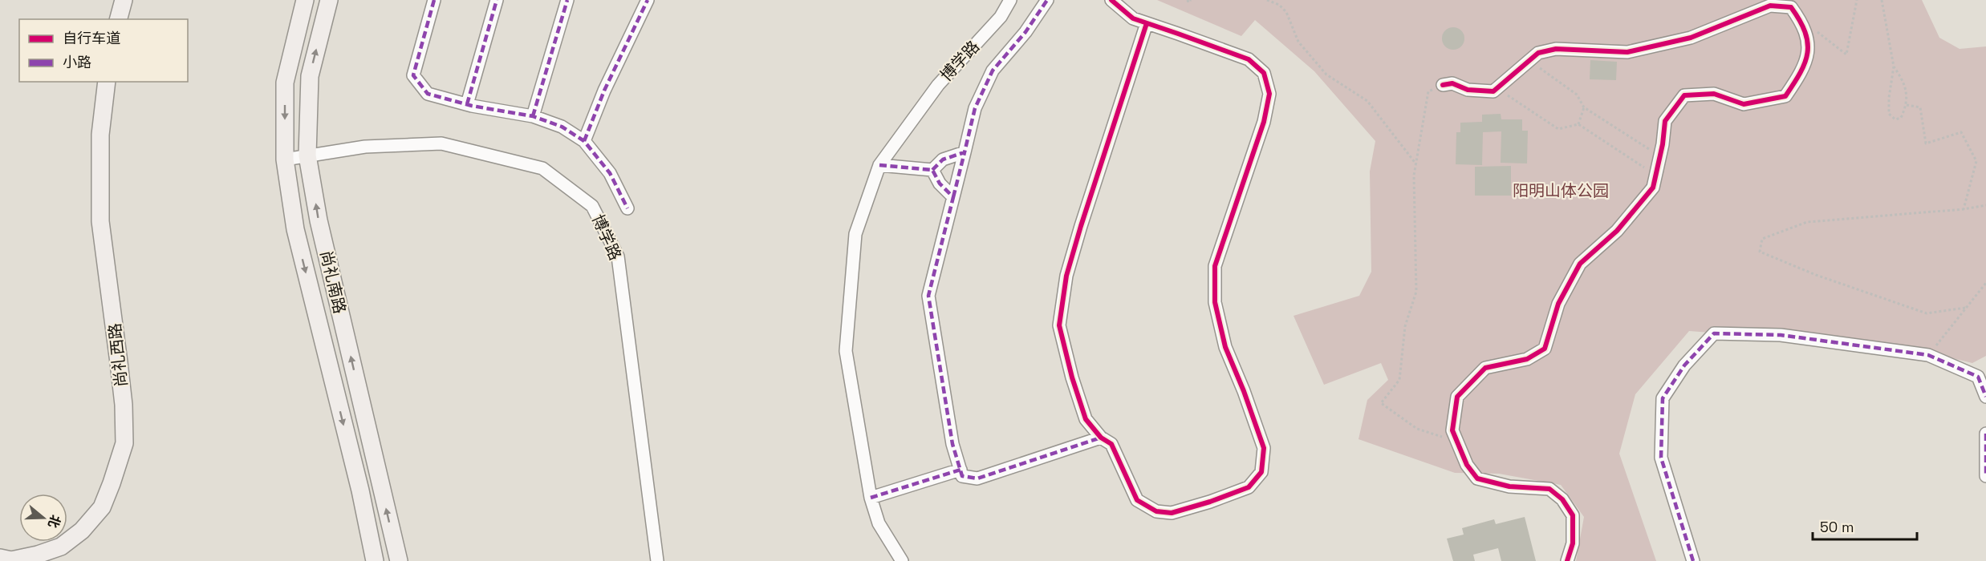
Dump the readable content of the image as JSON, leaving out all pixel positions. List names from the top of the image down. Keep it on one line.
{"streets":{"main road":["尚礼南路","尚礼西路"],"street":["博学路"]},"crossings":[["博学路","尚礼南路"]],"parks":["阳明山体公园"],"legend":["自行车道","小路"],"scale_bar":"50 m","north":"right"}
